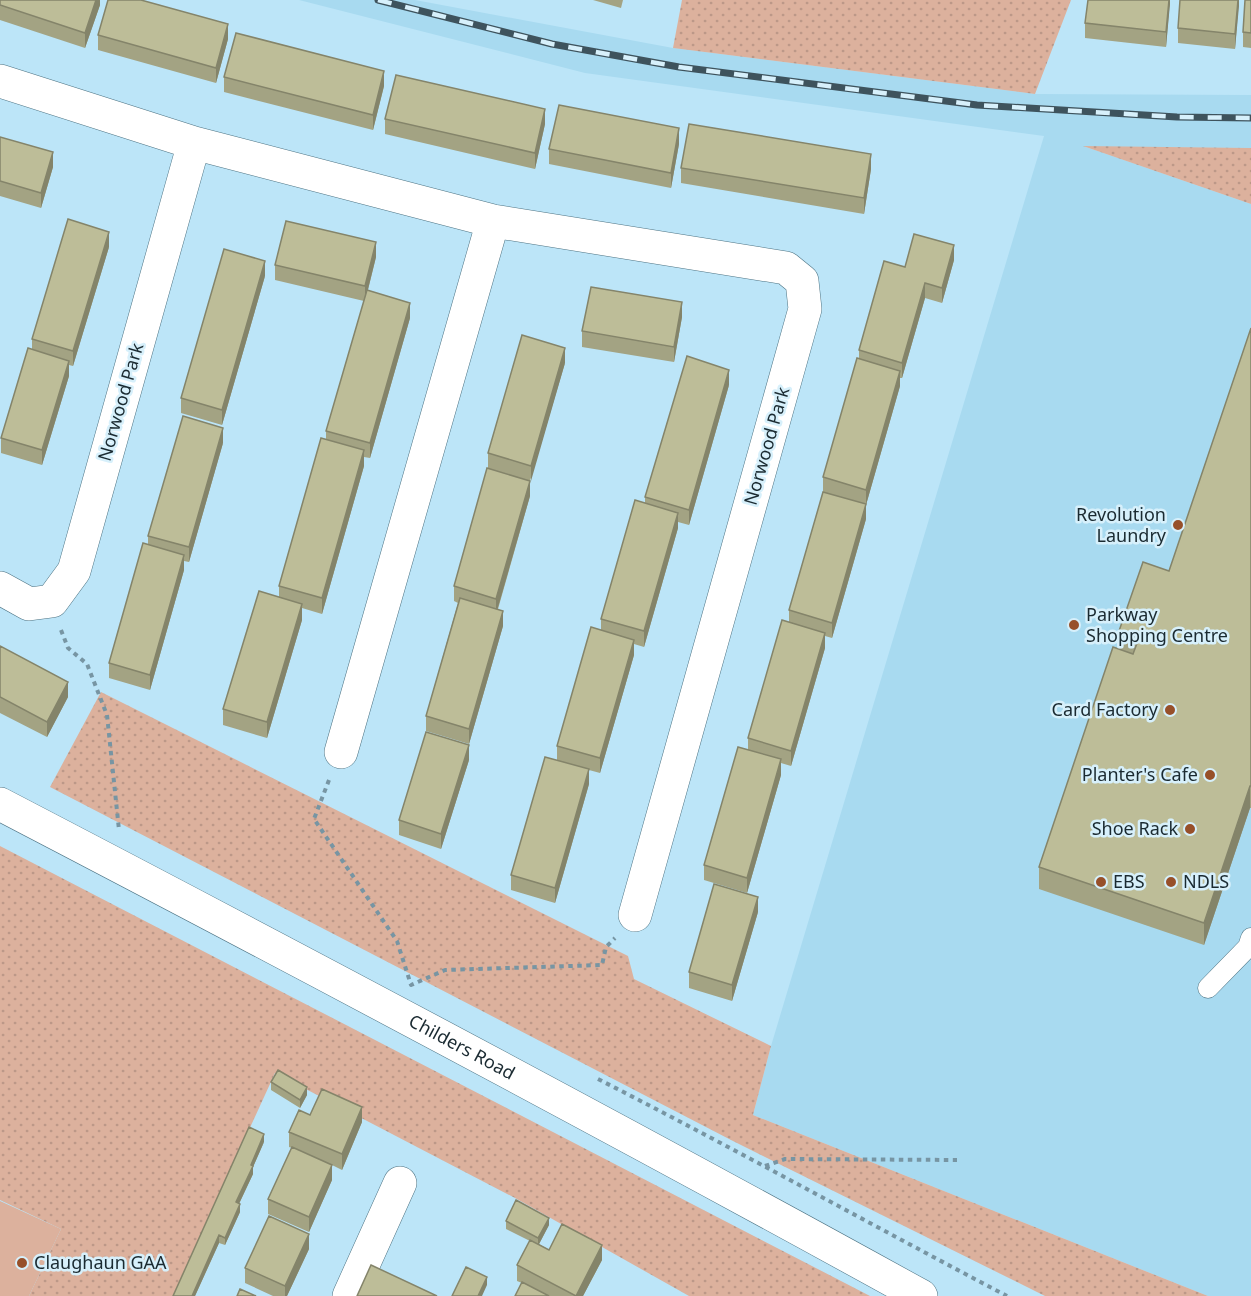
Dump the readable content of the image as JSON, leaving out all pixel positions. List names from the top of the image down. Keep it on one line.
{"streets":{"street":["Norwood Park","Childers Road"]},"places":["Revolution Laundry","Parkway Shopping Centre","Card Factory","Planter's Cafe","Shoe Rack","EBS","NDLS","Claughaun GAA"]}
